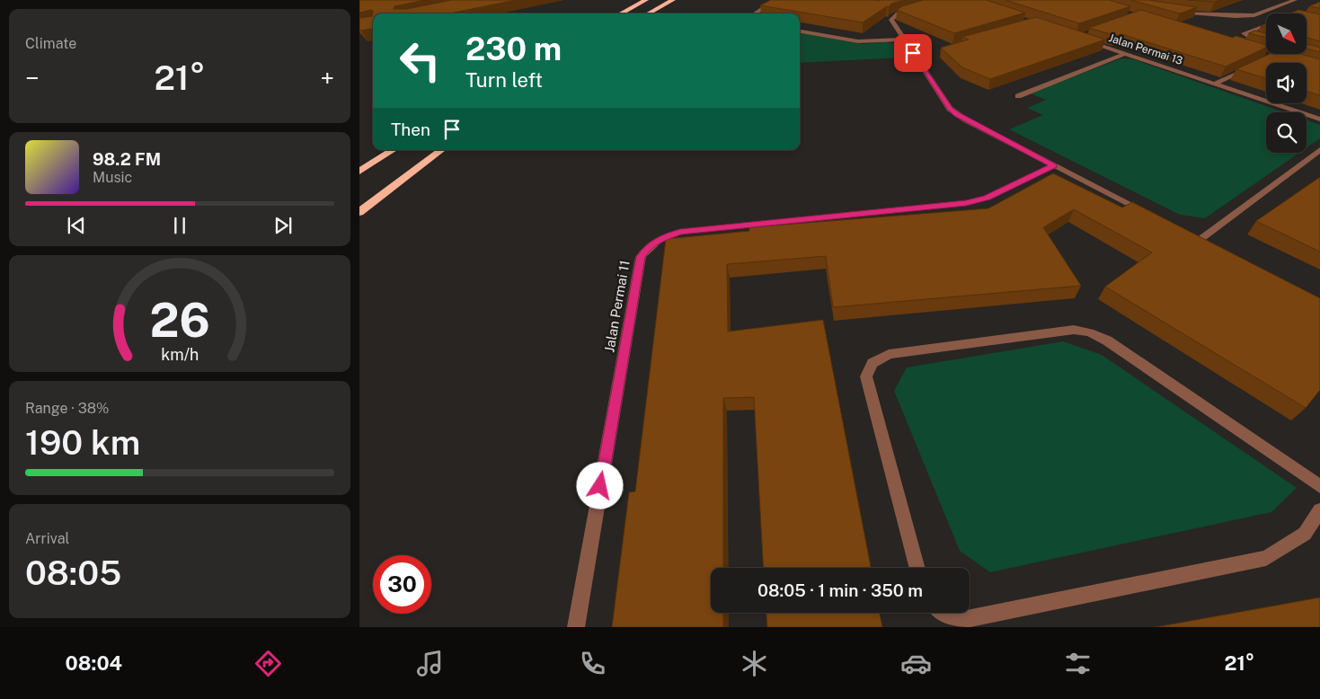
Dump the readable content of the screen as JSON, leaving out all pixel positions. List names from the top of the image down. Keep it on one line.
{"streets":{"street":["Jalan Permai 13","Jalan Permai 11"]},"north":"bottom right","page":{"tile":["Climate",["Range · 38%","190 km"],["Arrival","08:05"]],"turn":["230 m","Turn left"],"heat":["−","21°","+"],"then":"Then","song":["98.2 FM","Music"],"limit":"30","trip":"08:05 · 1 min · 350 m","tabs":["08:04","21°"],"gauge":["26","km/h"]}}
